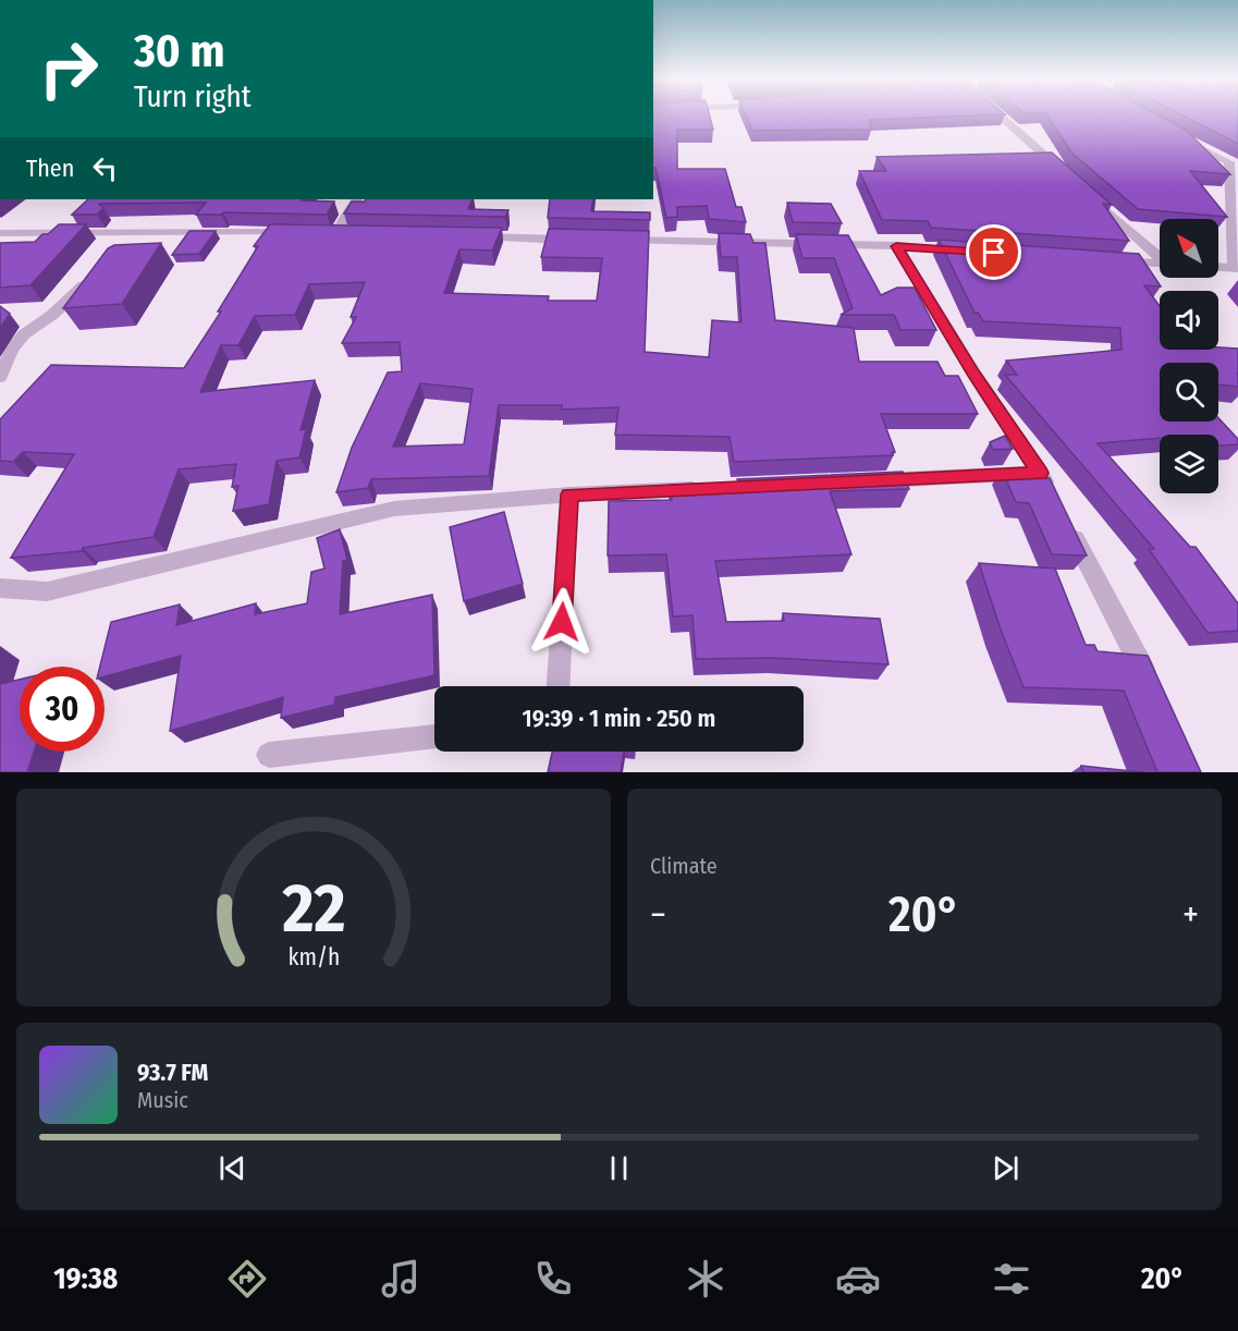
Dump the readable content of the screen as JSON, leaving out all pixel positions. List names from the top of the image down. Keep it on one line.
{"north":"top left","page":{"turn":["30 m","Turn right"],"then":"Then","limit":"30","trip":"19:39 · 1 min · 250 m","tile":"Climate","heat":["−","20°","+"],"song":["93.7 FM","Music"],"tabs":["19:38","20°"],"gauge":["22","km/h"]}}
